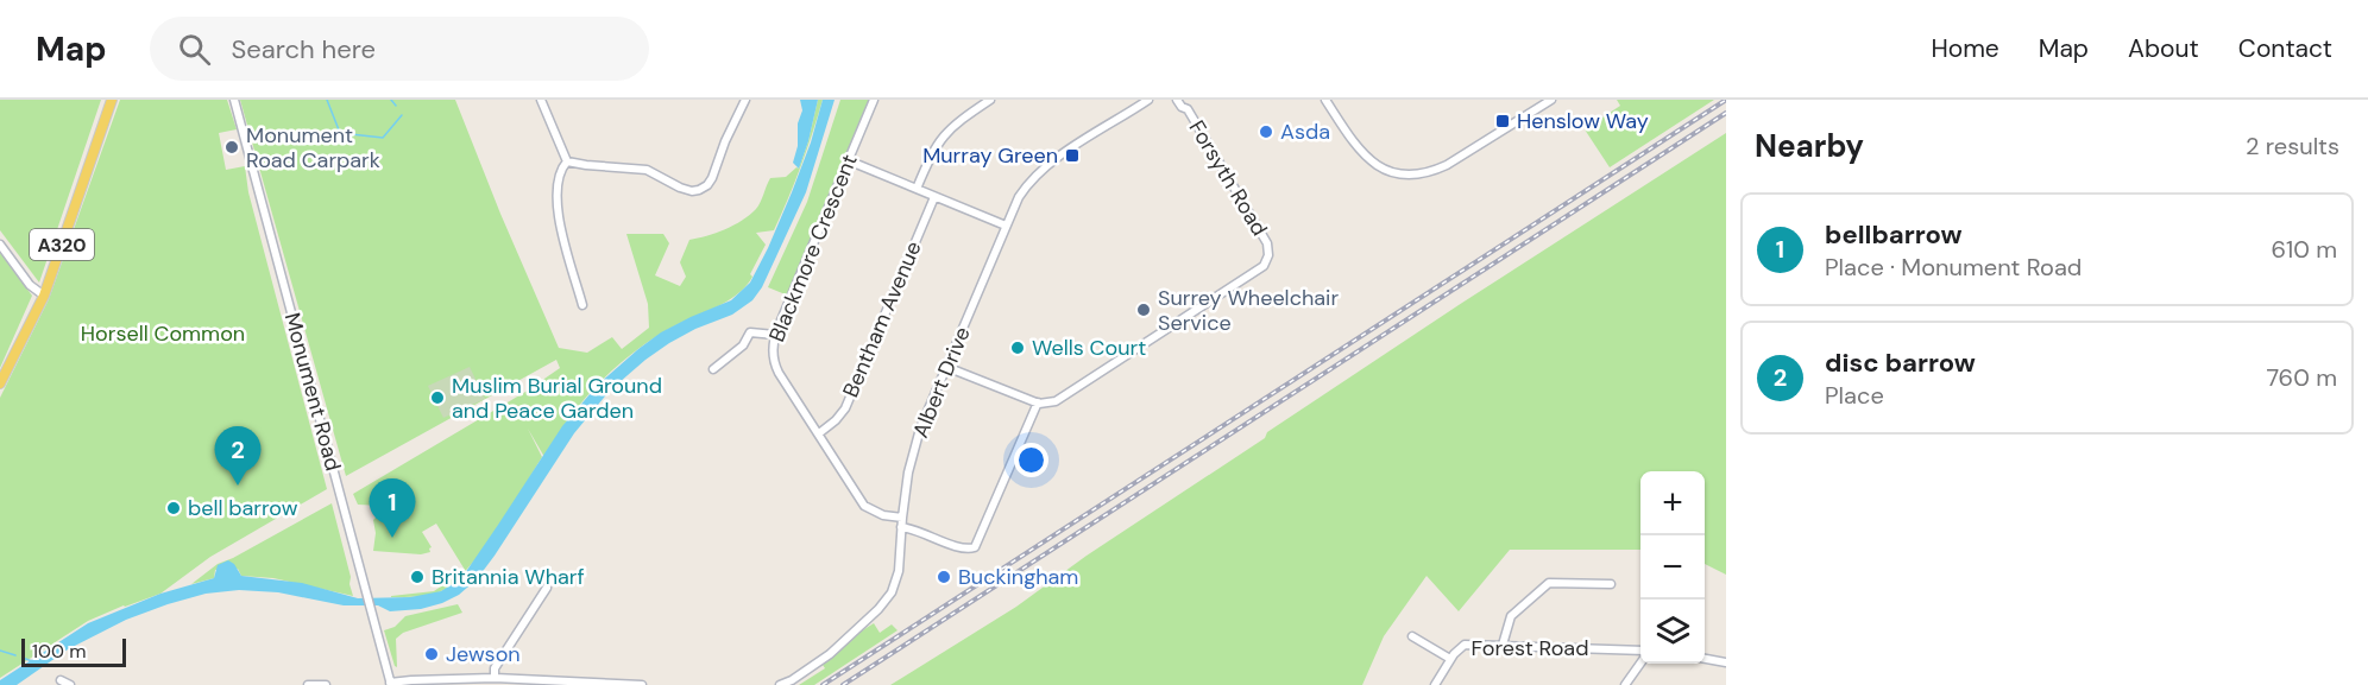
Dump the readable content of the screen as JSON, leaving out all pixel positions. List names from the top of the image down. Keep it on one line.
{"streets":{"main road":["A320"],"street":["Forsyth Road","Blackmore Crescent","Bentham Avenue","Albert Drive","Monument Road","Forest Road"]},"crossings":[["Blackmore Crescent","Bentham Avenue"],["Blackmore Crescent","Albert Drive"]],"parks":["Horsell Common"],"places":{"transit":["Henslow Way","Murray Green"],"other":["Asda","Monument Road Carpark","Surrey Wheelchair Service","Wells Court","Muslim Burial Ground and Peace Garden","bell barrow","Britannia Wharf","Buckingham","Jewson"]},"scale_bar":"100 m","page":{"header":"Map","search":"Search here","nav":["Home","Map","About","Contact"],"heading":["Nearby","2 results"],"list":[{"mark":"1","name":"bellbarrow","note":"Place · Monument Road","value":"610 m"},{"mark":"2","name":"disc barrow","note":"Place","value":"760 m"}],"pins":["2","1"],"map_buttons":["+","−"],"scale":"100 m"}}
